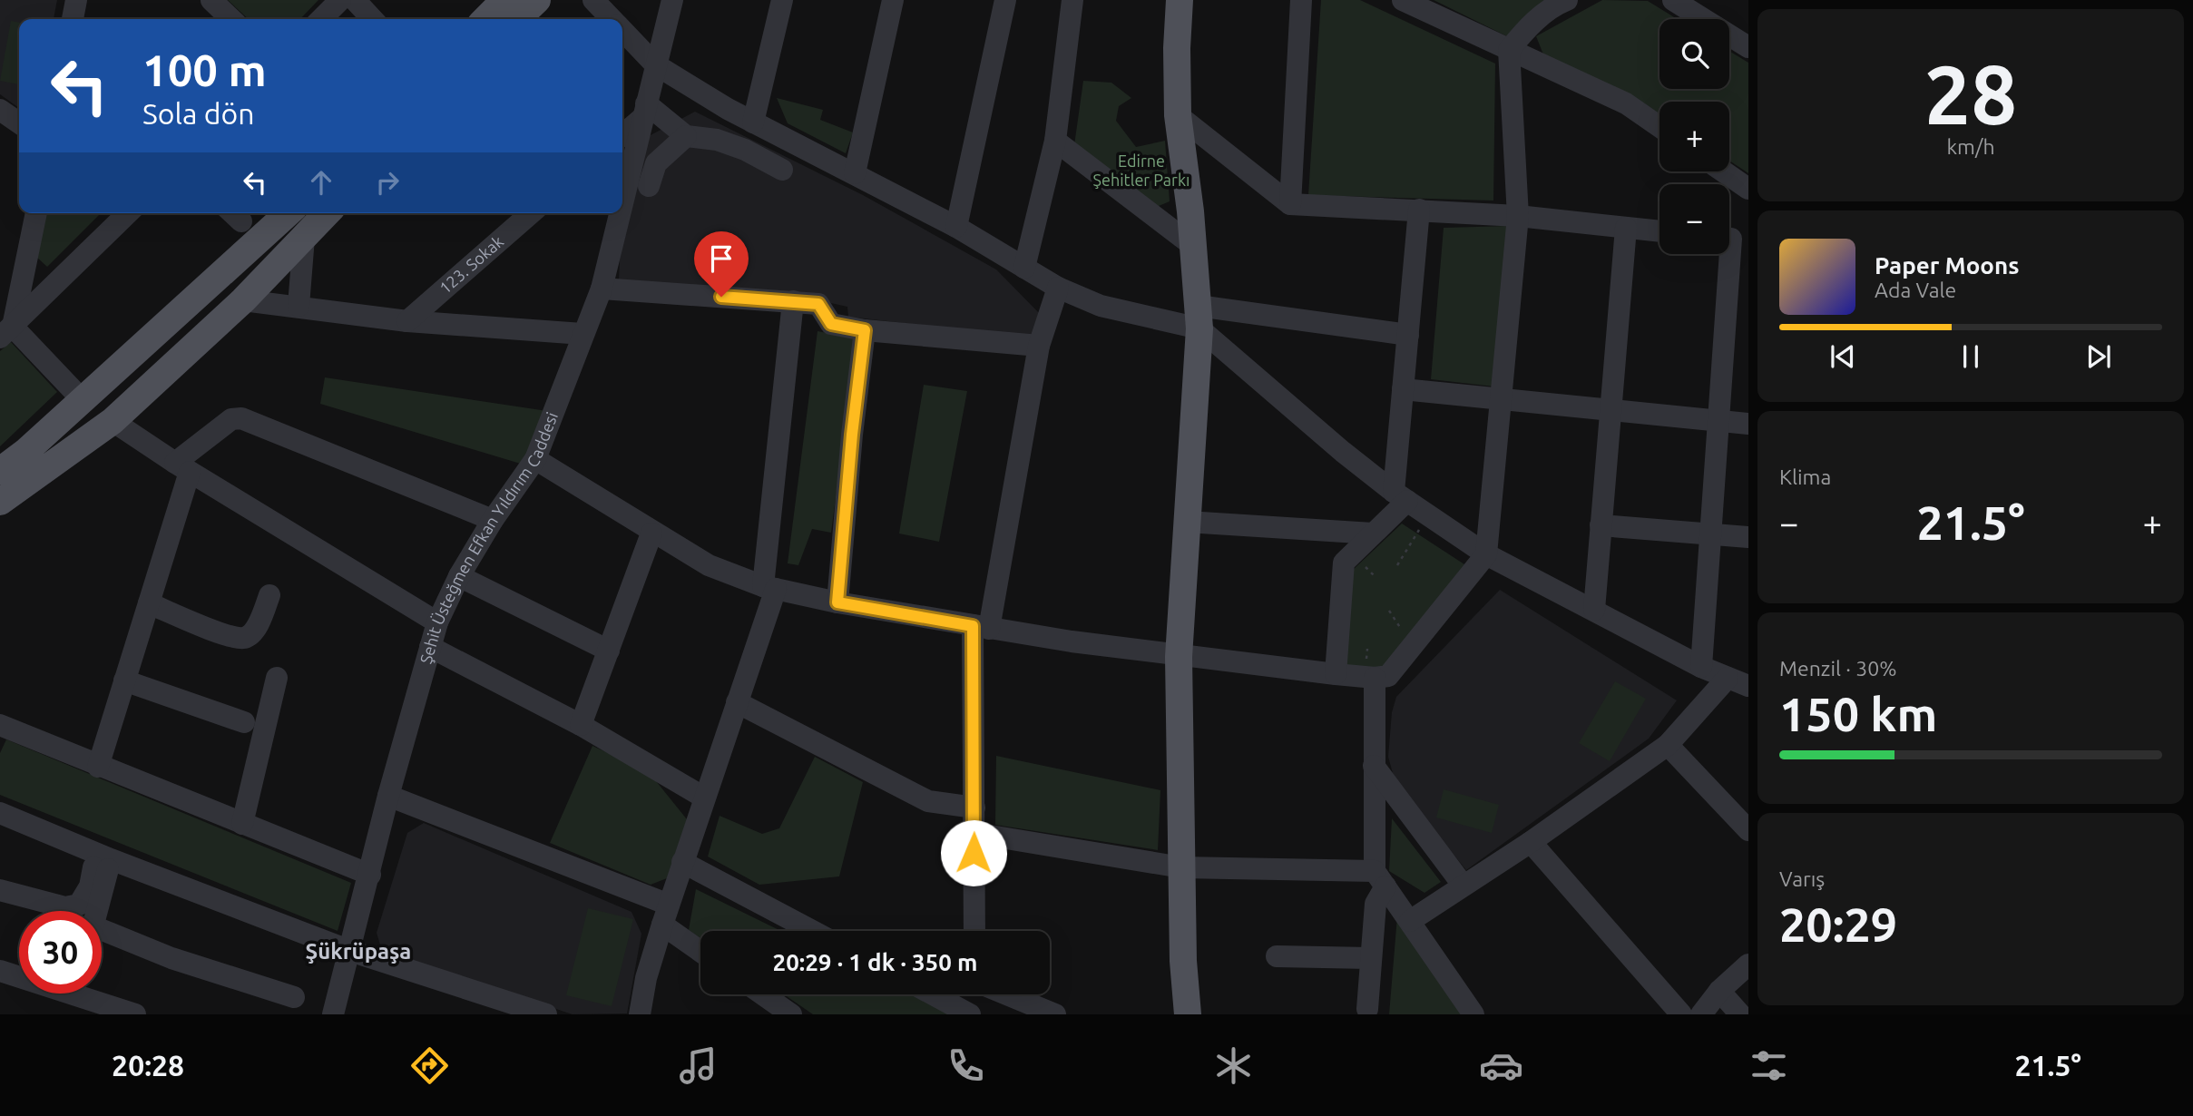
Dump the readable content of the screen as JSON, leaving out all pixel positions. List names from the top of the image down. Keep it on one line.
{"streets":{"street":["123. Sokak","Şehit Üsteğmen Efkan Yıldırım Caddesi"]},"districts":["Şükrüpaşa"],"parks":["Edirne Şehitler Parkı"],"page":{"tile":[["28","km/h"],"Klima",["Menzil · 30%","150 km"],["Varış","20:29"]],"map_buttons":["+","−"],"turn":["100 m","Sola dön"],"song":["Paper Moons","Ada Vale"],"heat":["−","21.5°","+"],"limit":"30","trip":"20:29 · 1 dk · 350 m","tabs":["20:28","21.5°"]}}
